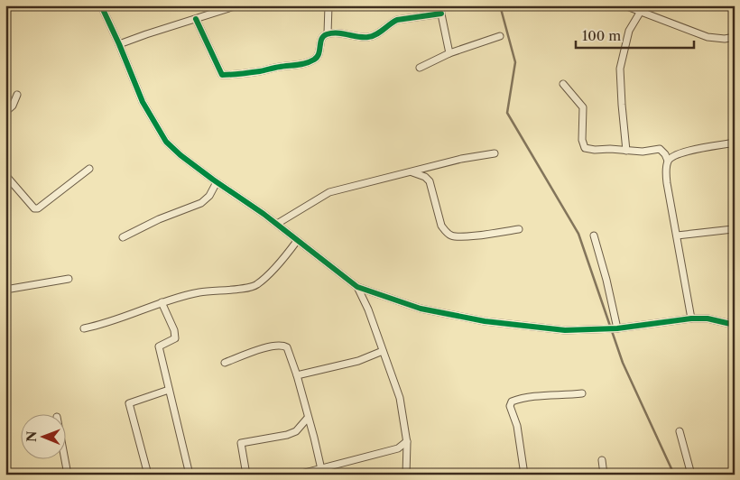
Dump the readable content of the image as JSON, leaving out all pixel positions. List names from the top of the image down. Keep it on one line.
{"scale_bar":"100 m","north":"left"}
